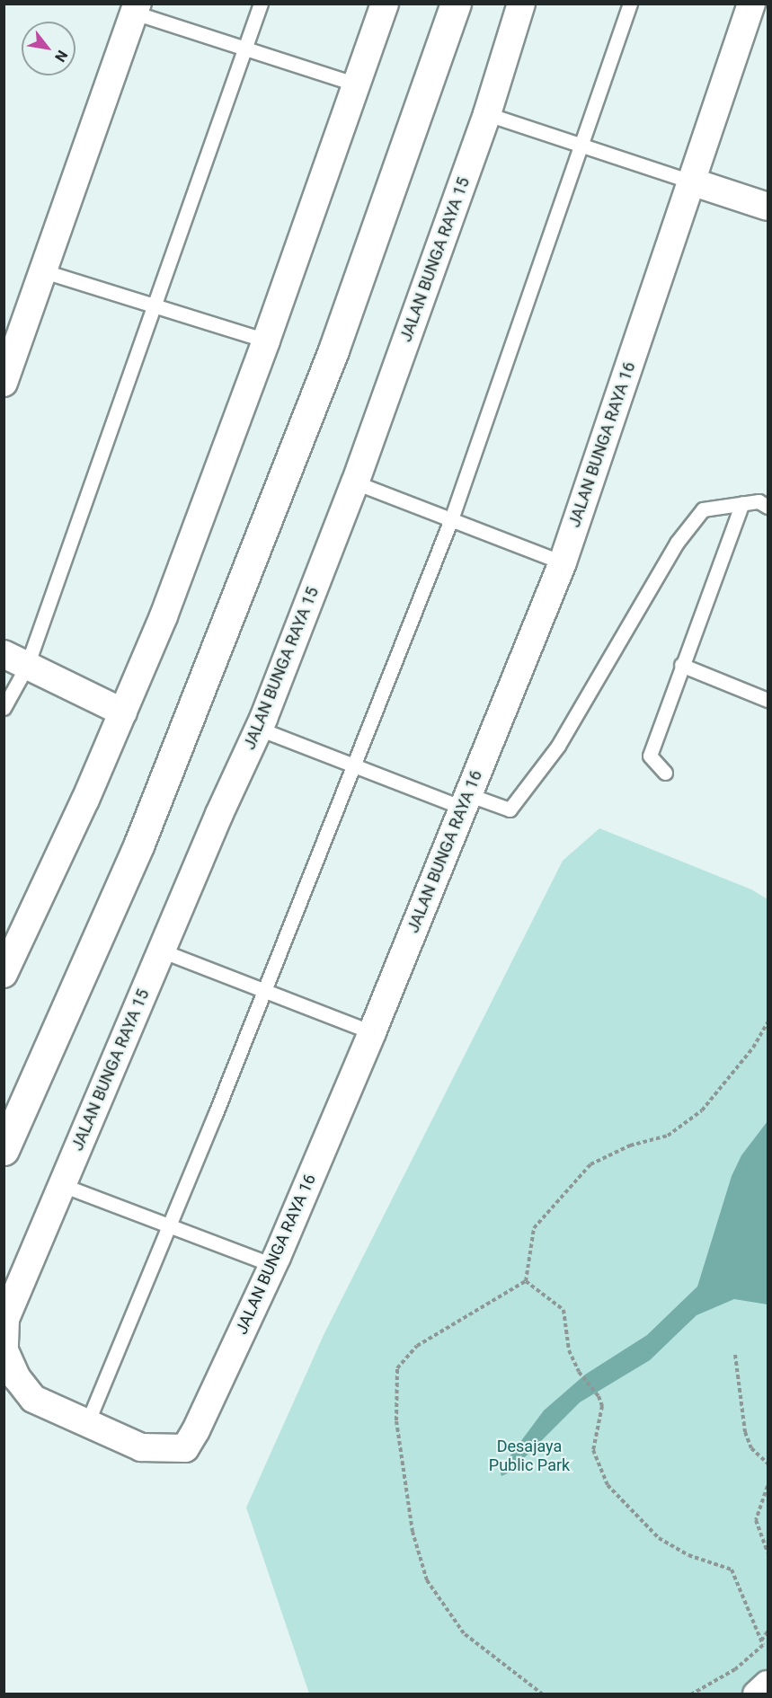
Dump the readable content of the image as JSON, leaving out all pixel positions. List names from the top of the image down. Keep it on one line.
{"streets":{"street":["JALAN BUNGA RAYA 15","JALAN BUNGA RAYA 16"]},"crossings":[["JALAN BUNGA RAYA 15","JALAN BUNGA RAYA 16"]],"parks":["Desajaya Public Park"],"north":"bottom right"}
